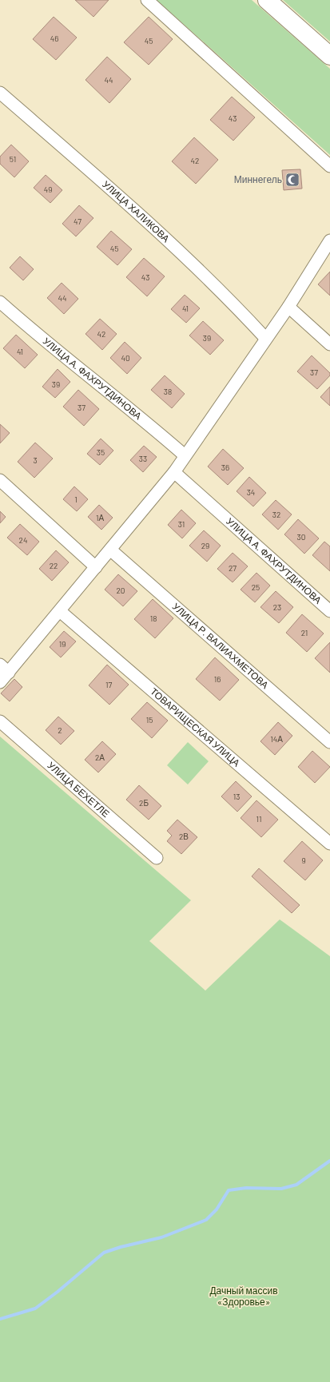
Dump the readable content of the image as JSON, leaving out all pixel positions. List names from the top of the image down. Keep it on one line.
{"streets":{"street":["УЛИЦА ХАЛИКОВА","УЛИЦА А. ФАХРУТДИНОВА","УЛИЦА Р. ВАЛИАХМЕТОВА","ТОВАРИЩЕСКАЯ УЛИЦА","УЛИЦА БЕХЕТЛЕ"]},"parks":["Дачный массив «Здоровье»"],"places":{"mosque":["Миннегель"]},"house_numbers":["46","45","44","43","51","42","49","47","45","43","44","41","42","39","41","40","37","39","38","37","35","33","3","36","34","1","32","1А","31","30","24","29","22","27","25","20","23","18","21","19","16","17","15","2","14А","2А","13","2Б","11","2В","9"]}
